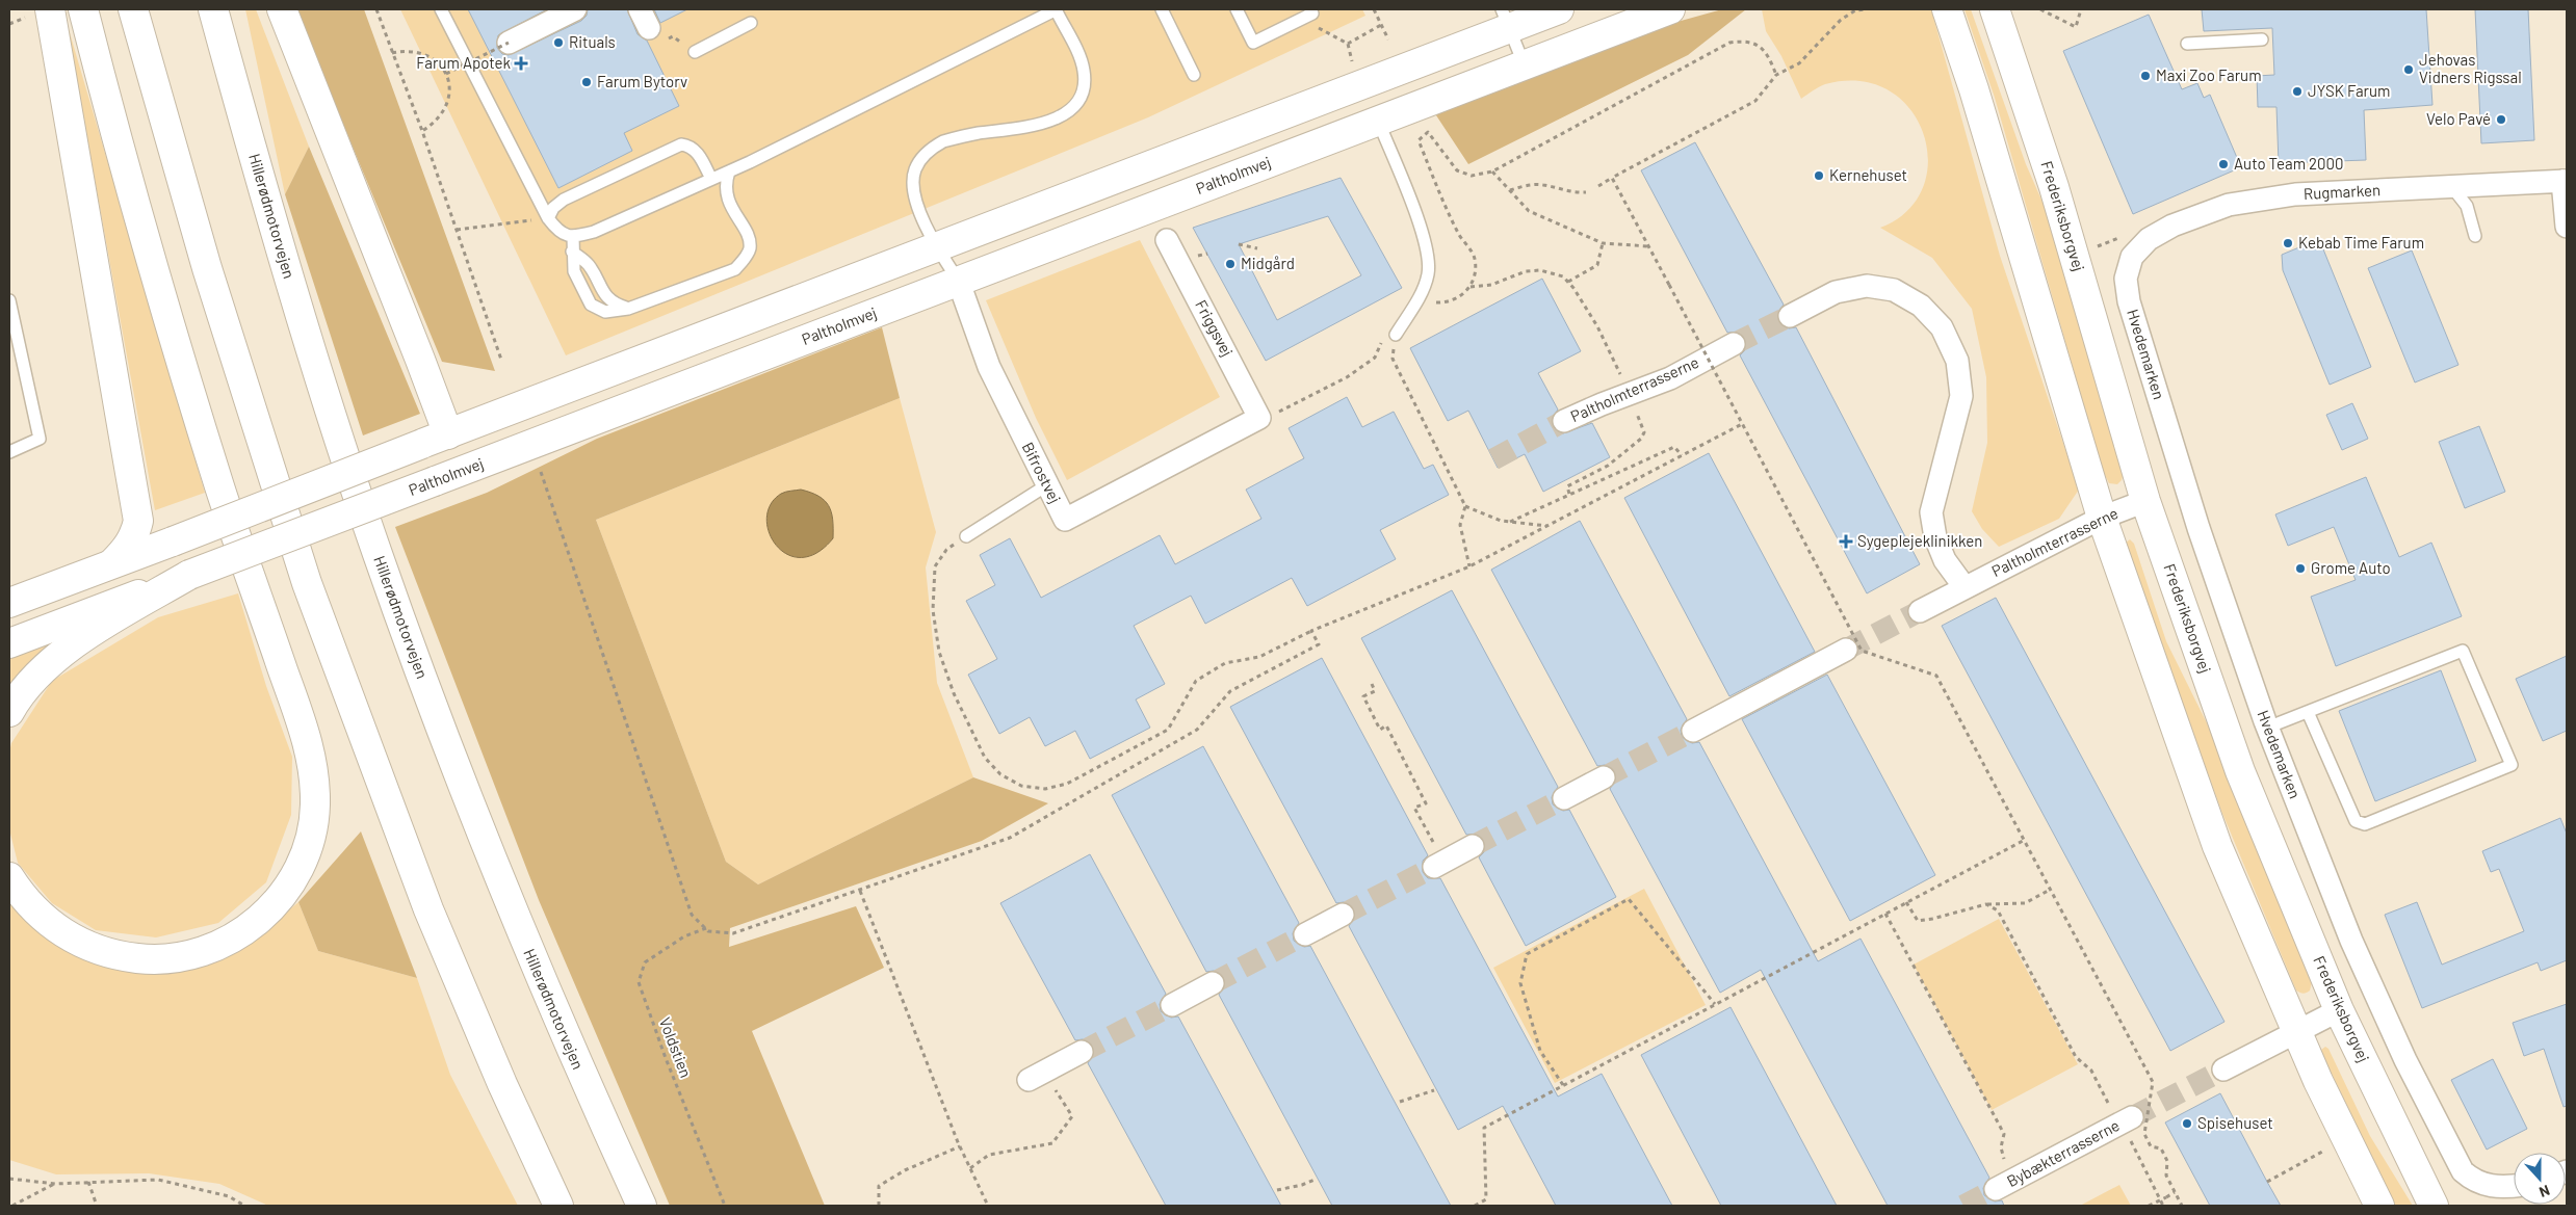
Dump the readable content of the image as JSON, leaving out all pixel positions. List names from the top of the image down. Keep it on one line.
{"streets":{"main road":["Paltholmvej","Hillerødmotorvejen","Frederiksborgvej"],"street":["Rugmarken","Friggsvej","Hvedemarken","Paltholmterrasserne","Bifrostvej","Bybækterrasserne"],"path":["Voldstien"]},"crossings":[["Paltholmvej","Bifrostvej"],["Rugmarken","Hvedemarken"],["Frederiksborgvej","Paltholmterrasserne"],["Friggsvej","Bifrostvej"]],"places":{"other":["Rituals","Jehovas Vidners Rigssal","Maxi Zoo Farum","Farum Bytorv","JYSK Farum","Velo Pavé","Auto Team 2000","Kernehuset","Kebab Time Farum","Midgård","Grome Auto","Spisehuset"],"health":["Farum Apotek","Sygeplejeklinikken"]},"north":"bottom"}
